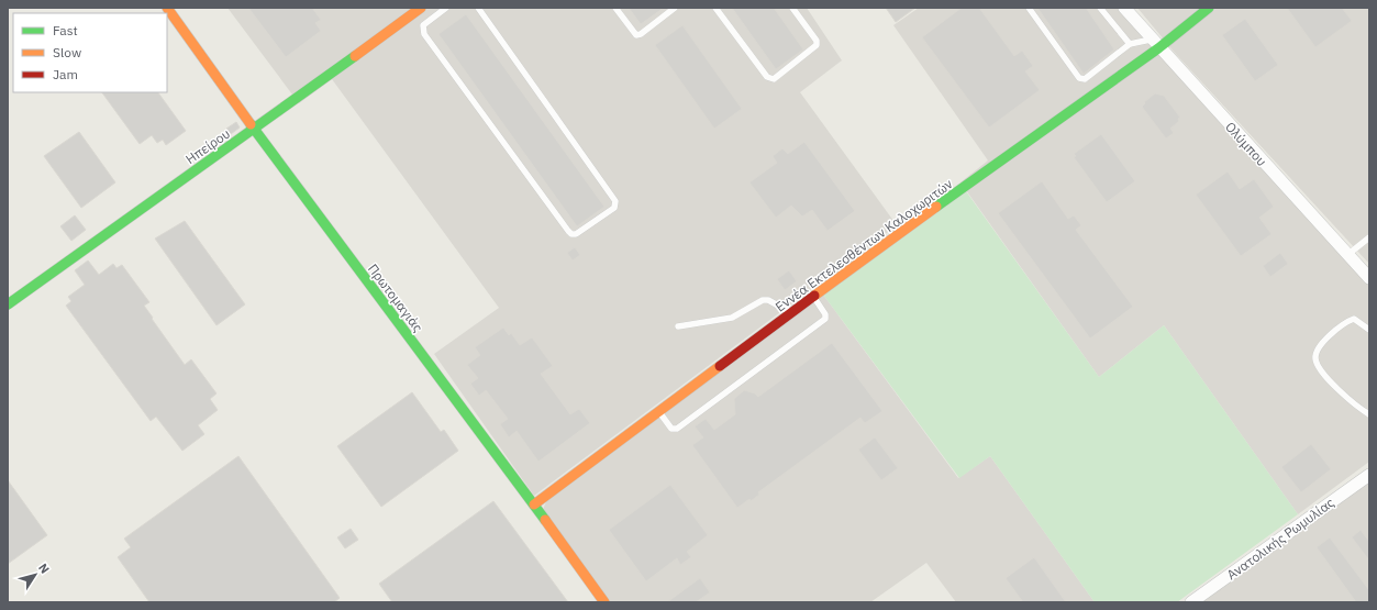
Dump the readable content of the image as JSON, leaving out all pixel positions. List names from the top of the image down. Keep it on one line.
{"streets":{"street":["Ολύμπου","Ηπείρου","Εννέα Εκτελεσθέντων Καλοχωριτών","Πρωτομαγιάς","Ανατολικής Ρωμυλίας"]},"crossings":[["Ολύμπου","Εννέα Εκτελεσθέντων Καλοχωριτών"],["Ηπείρου","Πρωτομαγιάς"],["Εννέα Εκτελεσθέντων Καλοχωριτών","Πρωτομαγιάς"]],"legend":["Fast","Slow","Jam"],"north":"top right"}
